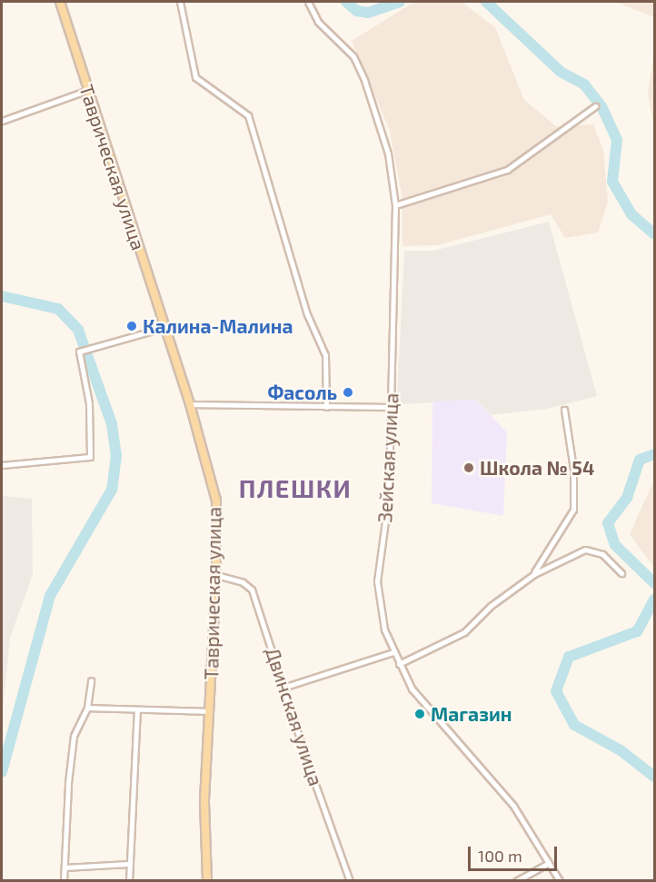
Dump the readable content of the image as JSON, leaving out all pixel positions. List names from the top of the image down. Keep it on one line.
{"streets":{"main road":["Таврическая улица"],"street":["Зейская улица","Двинская улица"]},"crossings":[["Таврическая улица","Двинская улица"]],"districts":["ПЛЕШКИ"],"places":["Калина-Малина","Фасоль","Школа № 54","Магазин"],"scale_bar":"100 m"}
